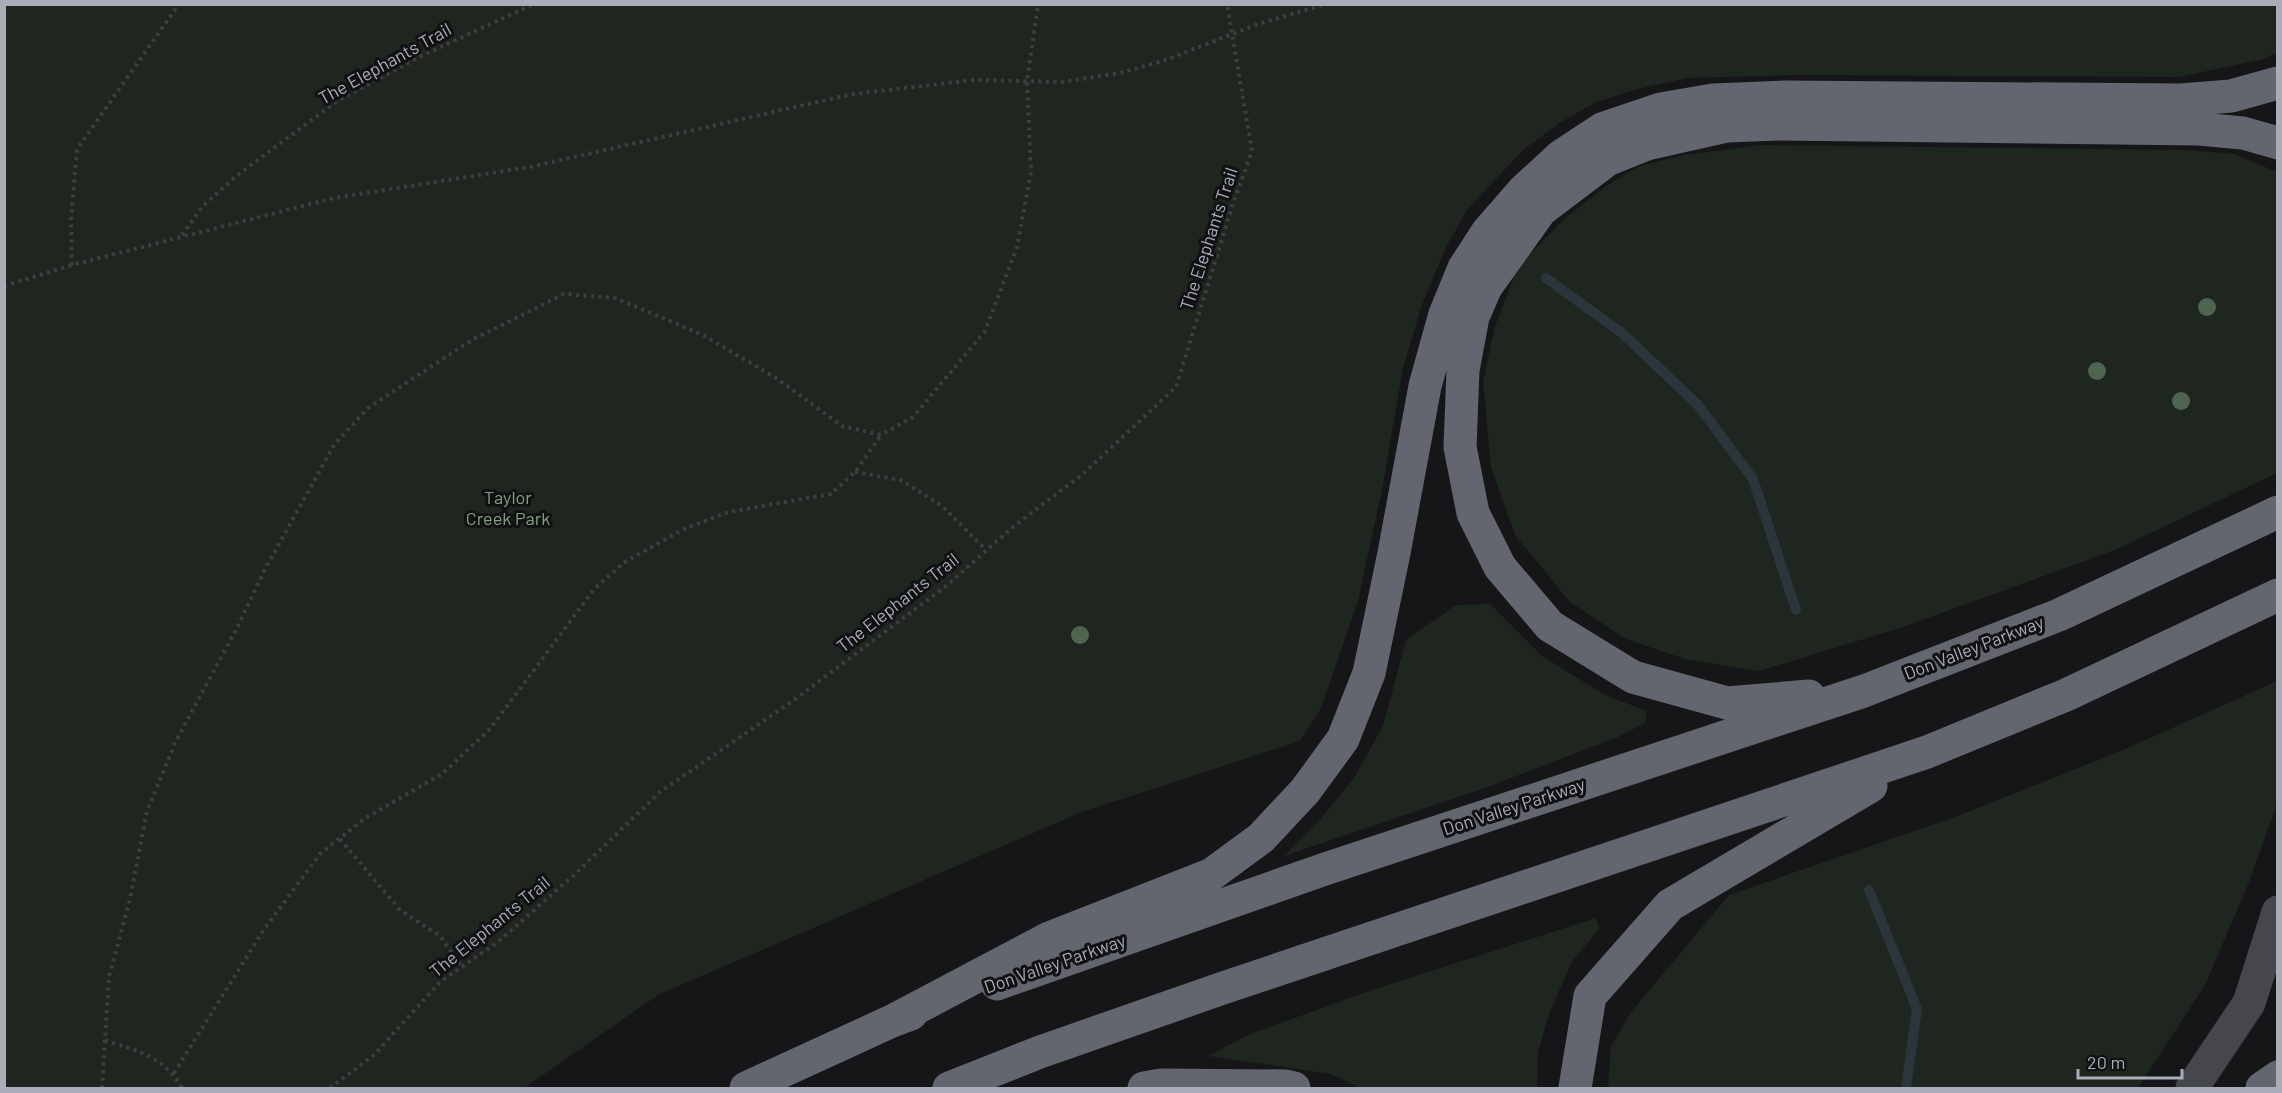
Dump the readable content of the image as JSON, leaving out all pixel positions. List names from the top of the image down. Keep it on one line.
{"streets":{"highway":["Don Valley Parkway"],"path":["The Elephants Trail"]},"parks":["Taylor Creek Park"],"scale_bar":"20 m"}
